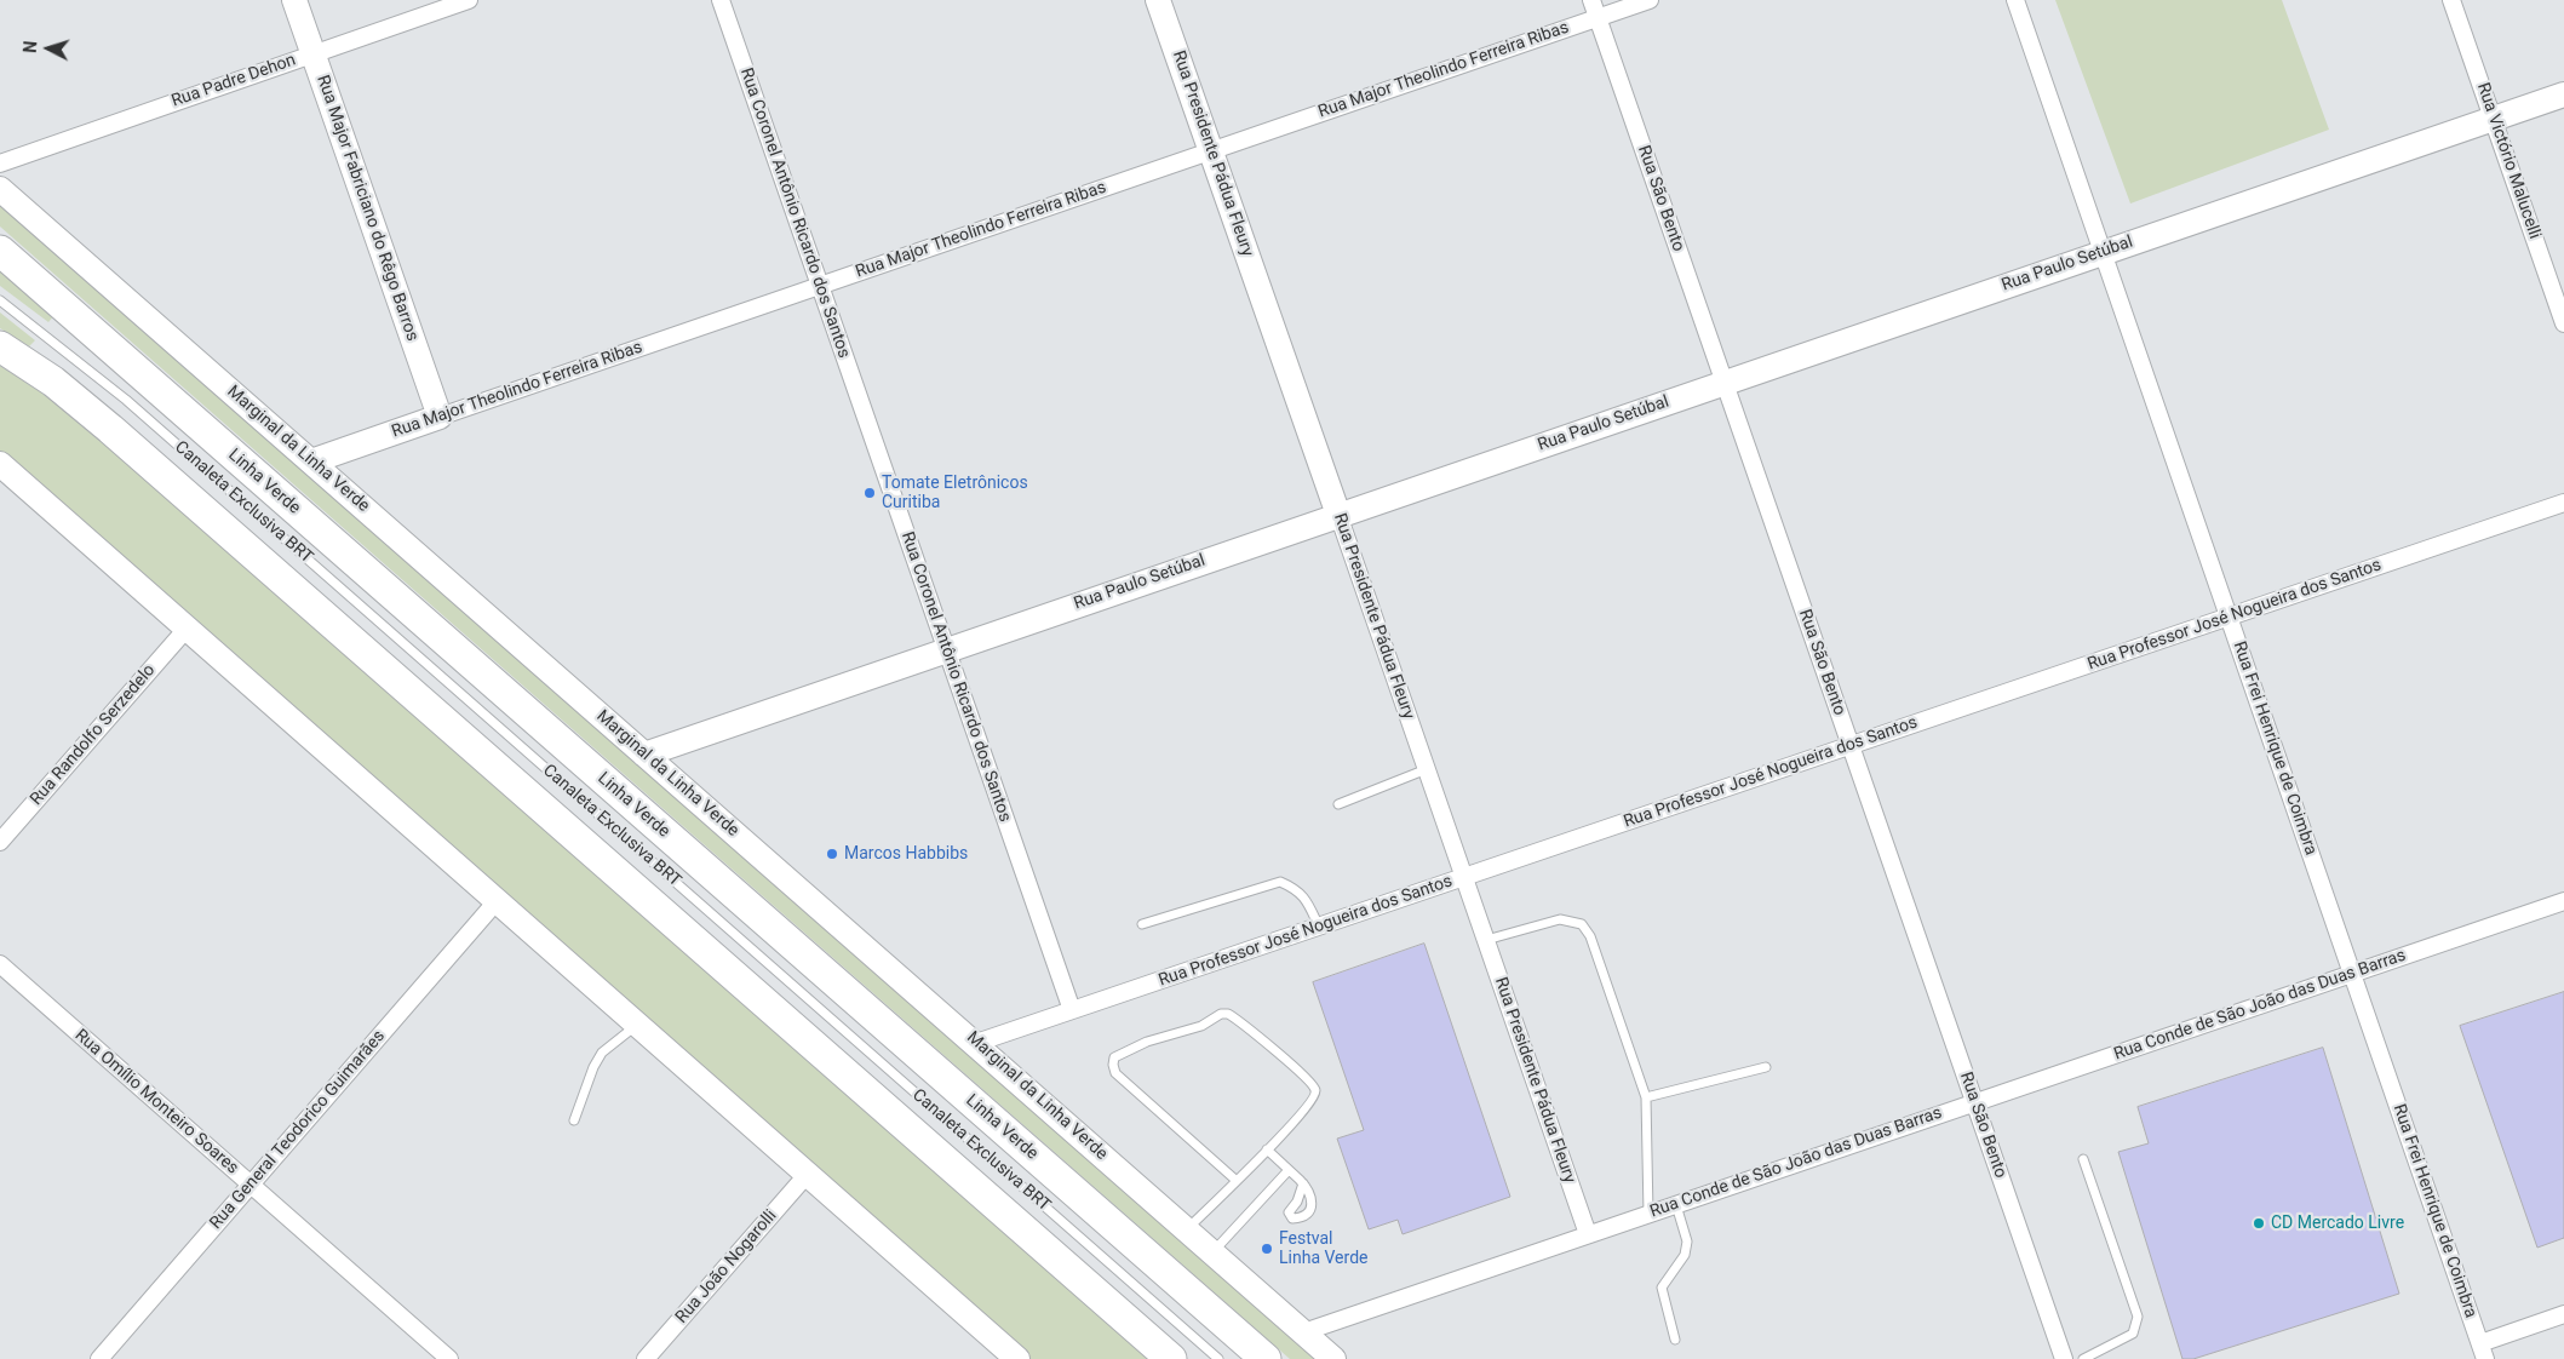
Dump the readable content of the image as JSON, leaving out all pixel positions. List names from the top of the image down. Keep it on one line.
{"streets":{"highway":["Linha Verde"],"main road":["Rua Major Theolindo Ferreira Ribas","Rua Presidente Pádua Fleury","Rua Major Fabriciano do Rêgo Barros","Rua Paulo Setúbal","Marginal da Linha Verde"],"street":["Rua Padre Dehon","Rua Victório Malucelli","Rua São Bento","Rua Coronel Antônio Ricardo dos Santos","Rua Professor José Nogueira dos Santos","Rua Randolfo Serzedelo","Rua Frei Henrique de Coimbra","Rua Conde de São João das Duas Barras","Rua Omílio Monteiro Soares","Rua General Teodorico Guimarães","Rua João Nogarolli"],"lane":["Canaleta Exclusiva BRT"]},"crossings":[["Rua Major Theolindo Ferreira Ribas","Rua Presidente Pádua Fleury"],["Rua Major Theolindo Ferreira Ribas","Rua São Bento"],["Rua Major Theolindo Ferreira Ribas","Rua Major Fabriciano do Rêgo Barros"],["Rua Major Theolindo Ferreira Ribas","Rua Coronel Antônio Ricardo dos Santos"],["Rua Major Theolindo Ferreira Ribas","Marginal da Linha Verde"],["Rua Padre Dehon","Rua Major Fabriciano do Rêgo Barros"],["Rua Presidente Pádua Fleury","Rua Paulo Setúbal"],["Rua Presidente Pádua Fleury","Rua Professor José Nogueira dos Santos"],["Rua Presidente Pádua Fleury","Rua Conde de São João das Duas Barras"],["Rua Victório Malucelli","Rua Paulo Setúbal"],["Rua São Bento","Rua Paulo Setúbal"],["Rua São Bento","Rua Professor José Nogueira dos Santos"],["Rua São Bento","Rua Conde de São João das Duas Barras"],["Rua Coronel Antônio Ricardo dos Santos","Rua Paulo Setúbal"],["Rua Coronel Antônio Ricardo dos Santos","Rua Professor José Nogueira dos Santos"],["Rua Paulo Setúbal","Marginal da Linha Verde"],["Rua Paulo Setúbal","Rua Frei Henrique de Coimbra"],["Marginal da Linha Verde","Rua Professor José Nogueira dos Santos"],["Marginal da Linha Verde","Rua Conde de São João das Duas Barras"],["Rua Professor José Nogueira dos Santos","Rua Frei Henrique de Coimbra"],["Rua Frei Henrique de Coimbra","Rua Conde de São João das Duas Barras"],["Rua Omílio Monteiro Soares","Rua General Teodorico Guimarães"]],"places":["Tomate Eletrônicos Curitiba","Marcos Habbibs","CD Mercado Livre","Festval Linha Verde"],"north":"left"}
